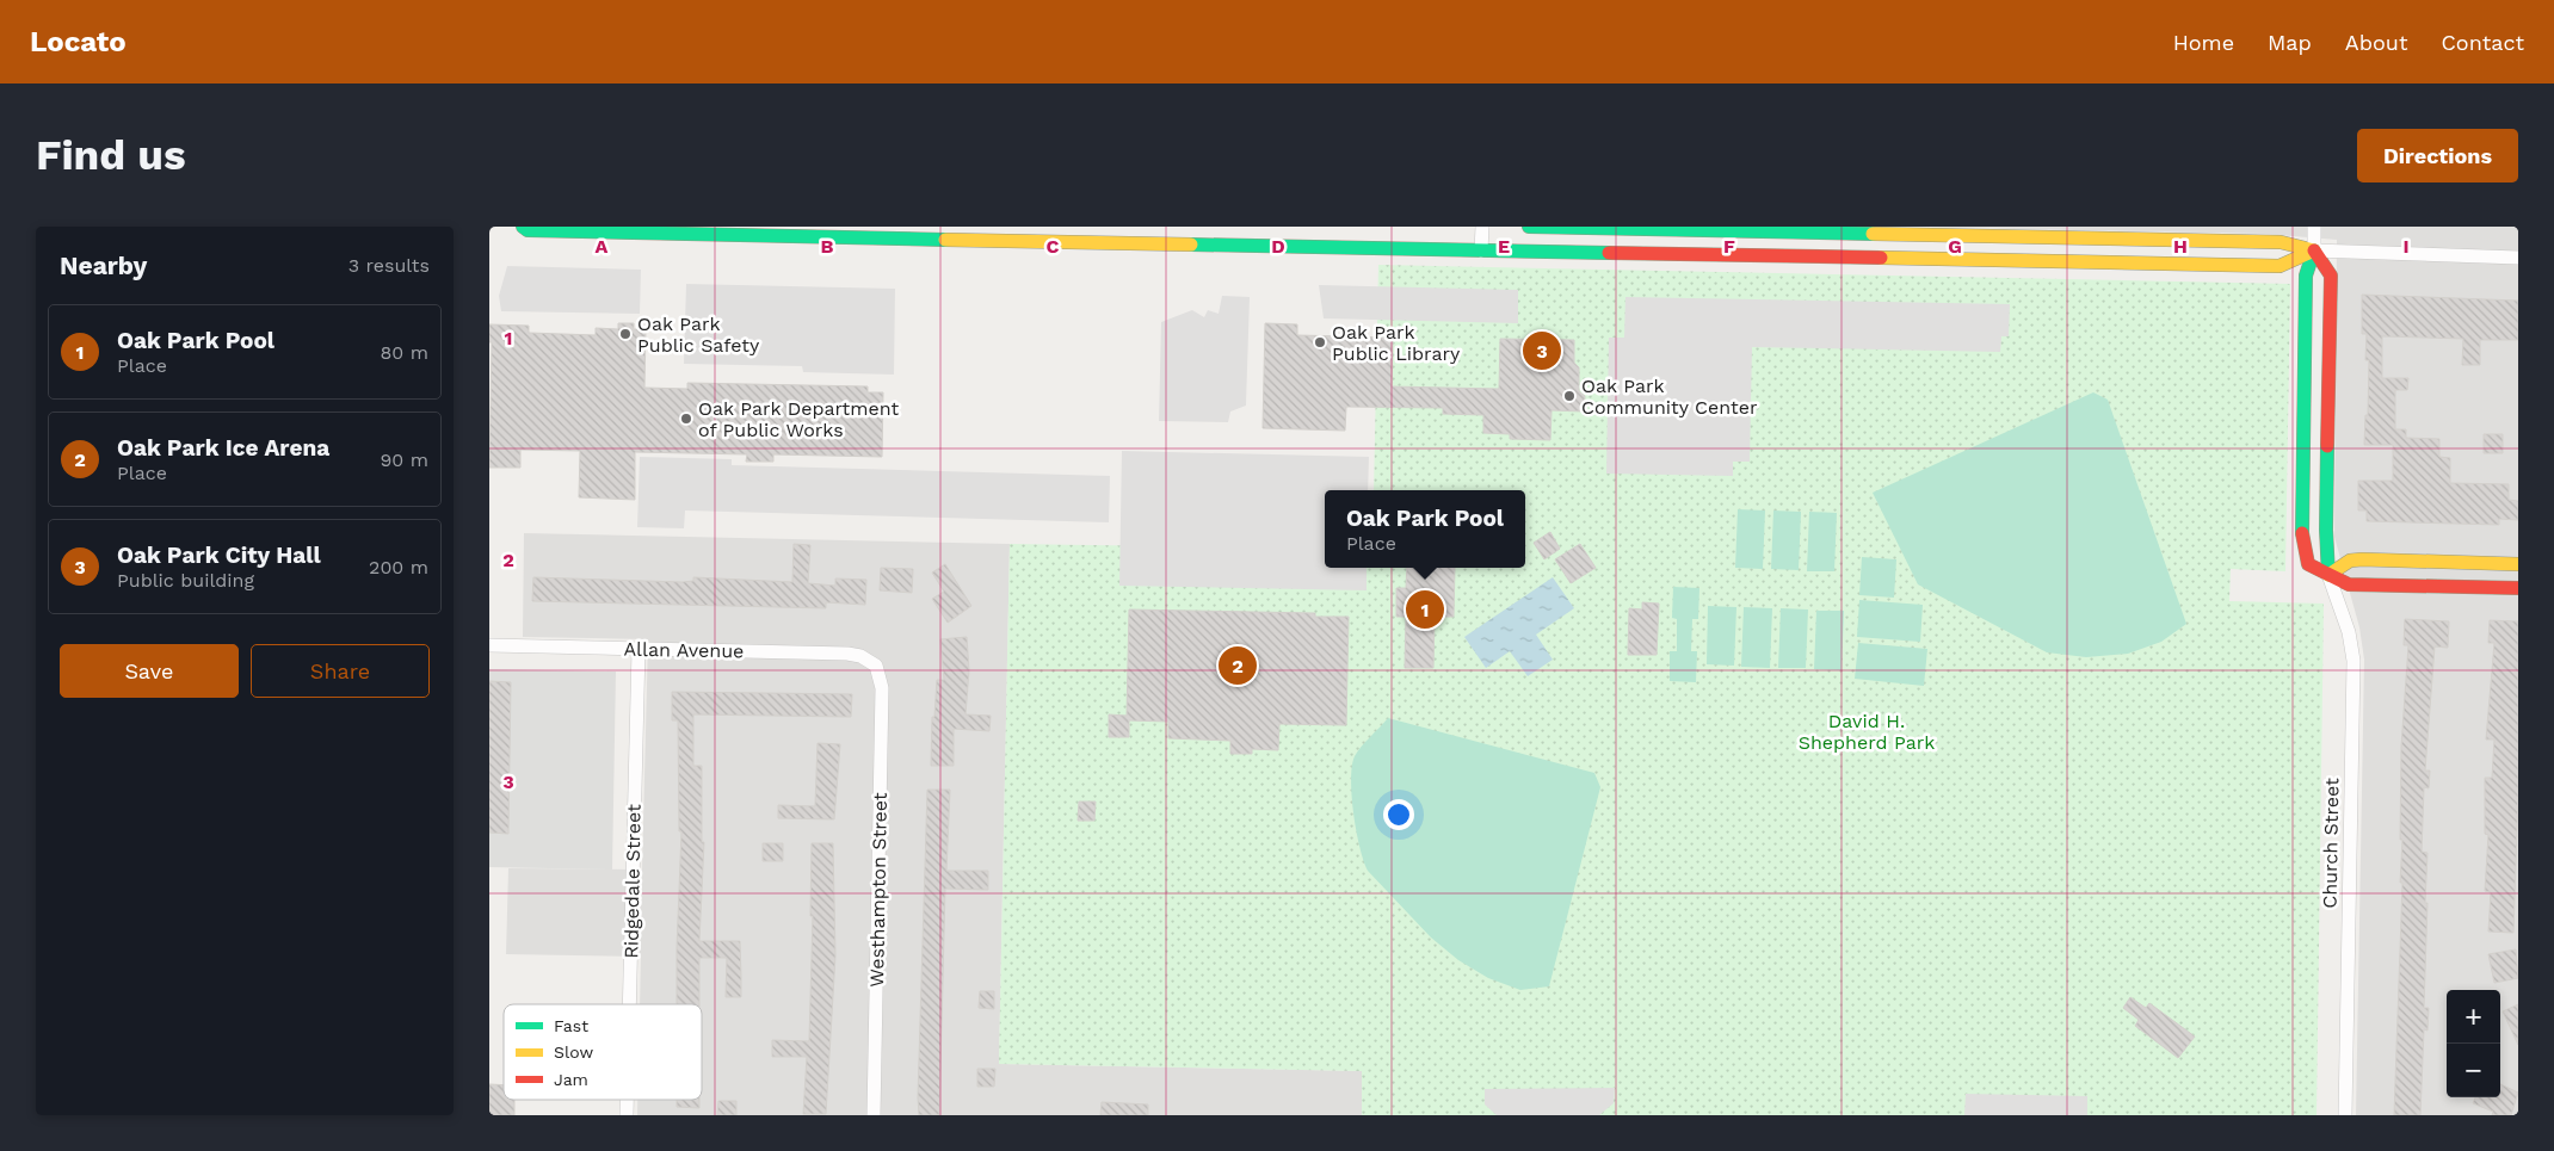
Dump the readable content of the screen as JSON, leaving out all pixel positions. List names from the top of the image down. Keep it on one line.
{"streets":{"street":["Allan Avenue","Church Street","Ridgedale Street","Westhampton Street"]},"crossings":[["Allan Avenue","Ridgedale Street"],["Allan Avenue","Westhampton Street"]],"parks":["David H. Shepherd Park"],"places":["Oak Park Public Safety","Oak Park Public Library","Oak Park Community Center","Oak Park Department of Public Works"],"legend":["Fast","Slow","Jam"],"page":{"header":"Locato","nav":["Home","Map","About","Contact"],"buttons":["Directions",["Save","Share"]],"title":"Find us","heading":["Nearby","3 results"],"list":[{"mark":"1","name":"Oak Park Pool","note":"Place","value":"80 m"},{"mark":"2","name":"Oak Park Ice Arena","note":"Place","value":"90 m"},{"mark":"3","name":"Oak Park City Hall","note":"Public building","value":"200 m"}],"pins":["3","1","2"],"popup":["Oak Park Pool","Place"],"map_buttons":["+","−"]},"grid":{"columns":["A","B","C","D","E","F","G","H","I"],"rows":["1","2","3"]}}
